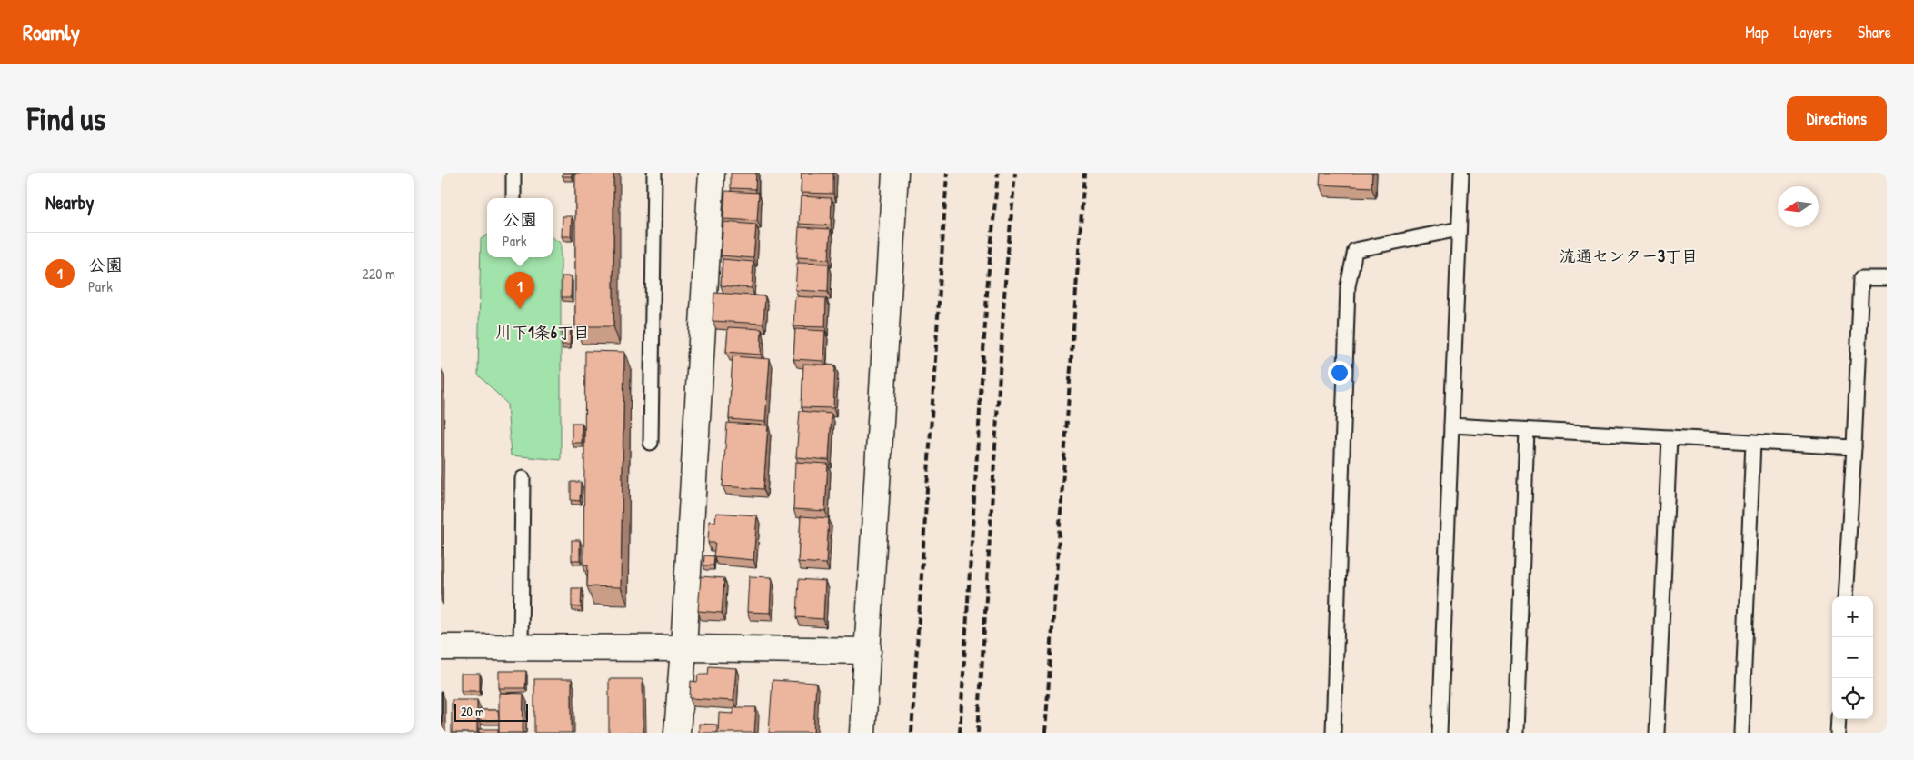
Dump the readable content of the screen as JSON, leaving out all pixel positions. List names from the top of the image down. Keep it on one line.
{"districts":["流通センター3丁目","川下1条6丁目"],"scale_bar":"20 m","north":"left","page":{"header":"Roamly","nav":["Map","Layers","Share"],"buttons":"Directions","title":"Find us","heading":"Nearby","popup":["公園","Park"],"list":[{"mark":"1","name":"公園","note":"Park","value":"220 m"}],"pins":"1","map_buttons":["+","−"],"scale":"20 m"}}
